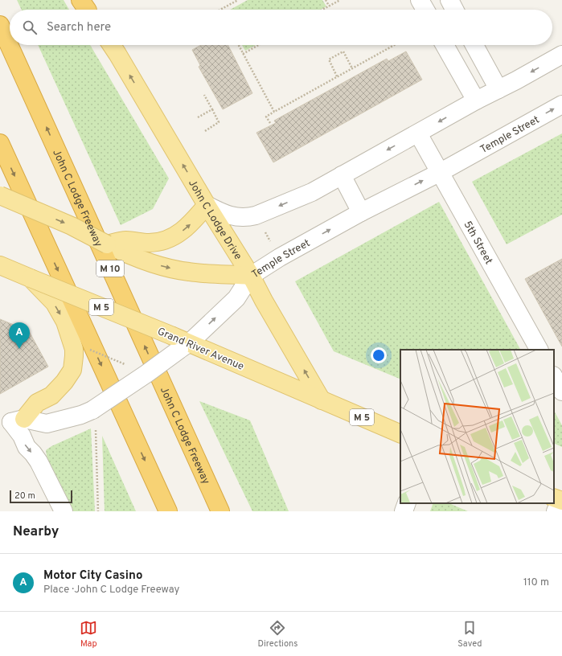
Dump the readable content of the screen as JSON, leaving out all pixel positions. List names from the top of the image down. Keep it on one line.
{"streets":{"highway":["John C Lodge Freeway","M 10"],"main road":["John C Lodge Drive","M 5","Grand River Avenue"],"street":["Temple Street","5th Street"]},"crossings":[["Temple Street","John C Lodge Drive"],["Temple Street","5th Street"],["Temple Street","Grand River Avenue"],["John C Lodge Drive","Grand River Avenue"]],"one_way":["John C Lodge Drive"],"scale_bar":"20 m","page":{"search":"Search here","pins":"A","scale":"20 m","heading":"Nearby","list":[{"mark":"A","name":"Motor City Casino","note":"Place · John C Lodge Freeway","value":"110 m"}],"nav":["Map","Directions","Saved"]}}
